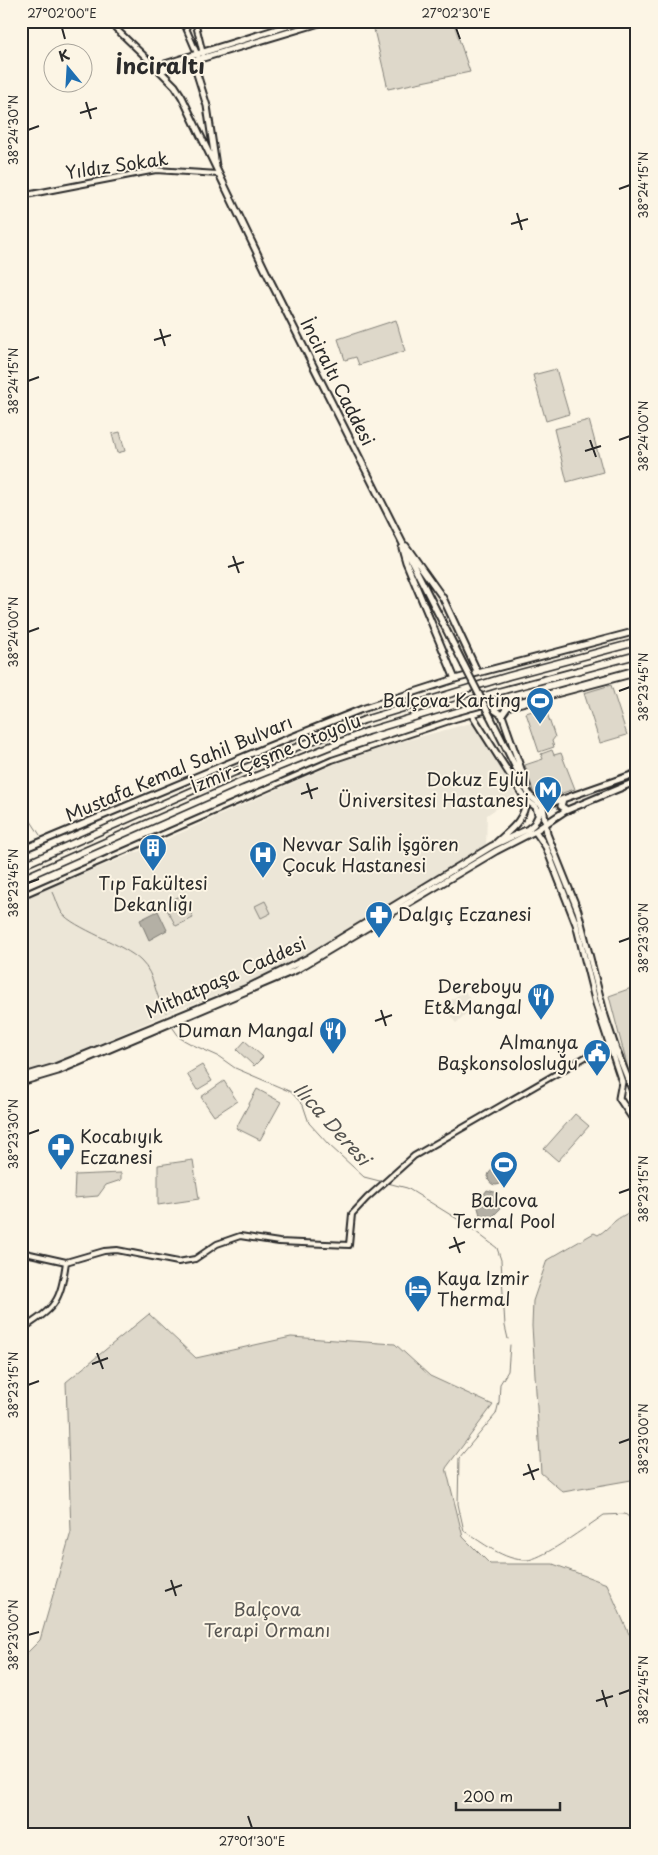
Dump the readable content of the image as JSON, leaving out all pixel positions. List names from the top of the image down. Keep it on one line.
{"streets":{"highway":["İzmir-Çeşme Otoyolu"],"main road":["İnciraltı Caddesi","Mustafa Kemal Sahil Bulvarı","Mithatpaşa Caddesi"],"street":["Yıldız Sokak"]},"crossings":[["Yıldız Sokak","İnciraltı Caddesi"]],"districts":["İnciraltı"],"water":["Ilıca Deresi"],"parks":["Balçova Terapi Ormanı"],"places":{"sports":["Balçova Karting","Balcova Termal Pool"],"metro station":["Dokuz Eylül Üniversitesi Hastanesi"],"building":["Tıp Fakültesi Dekanlığı"],"hospital":["Nevvar Salih İşgören Çocuk Hastanesi"],"pharmacy":["Dalgıç Eczanesi","Kocabıyık Eczanesi"],"restaurant":["Dereboyu Et&Mangal","Duman Mangal"],"public building":["Almanya Başkonsolosluğu"],"hotel":["Kaya Izmir Thermal"]},"scale_bar":"200 m","north":"top","coordinates":["27°02'00\"E","27°02'30\"E","38°24'30\"N","38°24'15\"N","38°24'00\"N","38°23'45\"N","38°23'30\"N","38°23'15\"N","38°23'00\"N","38°22'45\"N","27°01'30\"E"]}
